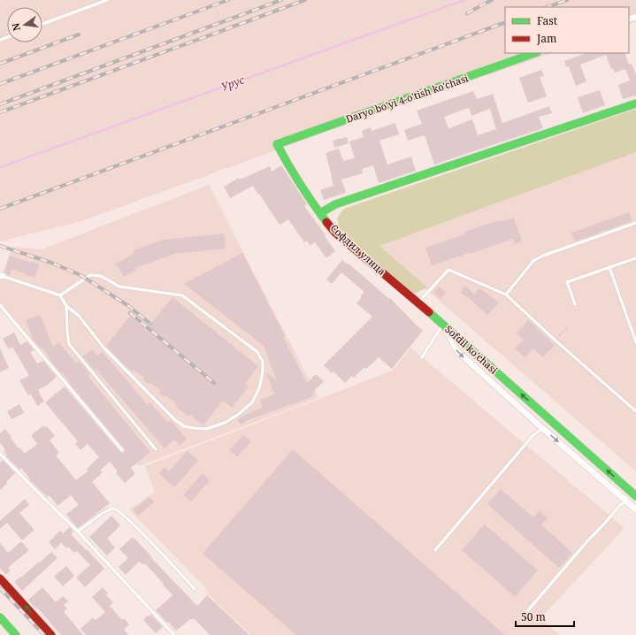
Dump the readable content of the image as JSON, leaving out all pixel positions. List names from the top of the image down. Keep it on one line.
{"streets":{"street":["Daryo bo'yi 4-o'tish ko'chasi","Софдил улица","Sofdil ko'chasi"]},"crossings":[["Daryo bo'yi 4-o'tish ko'chasi","Софдил улица"],["Софдил улица","Sofdil ko'chasi"]],"water":["Урус"],"legend":["Fast","Jam"],"scale_bar":"50 m","north":"left"}
